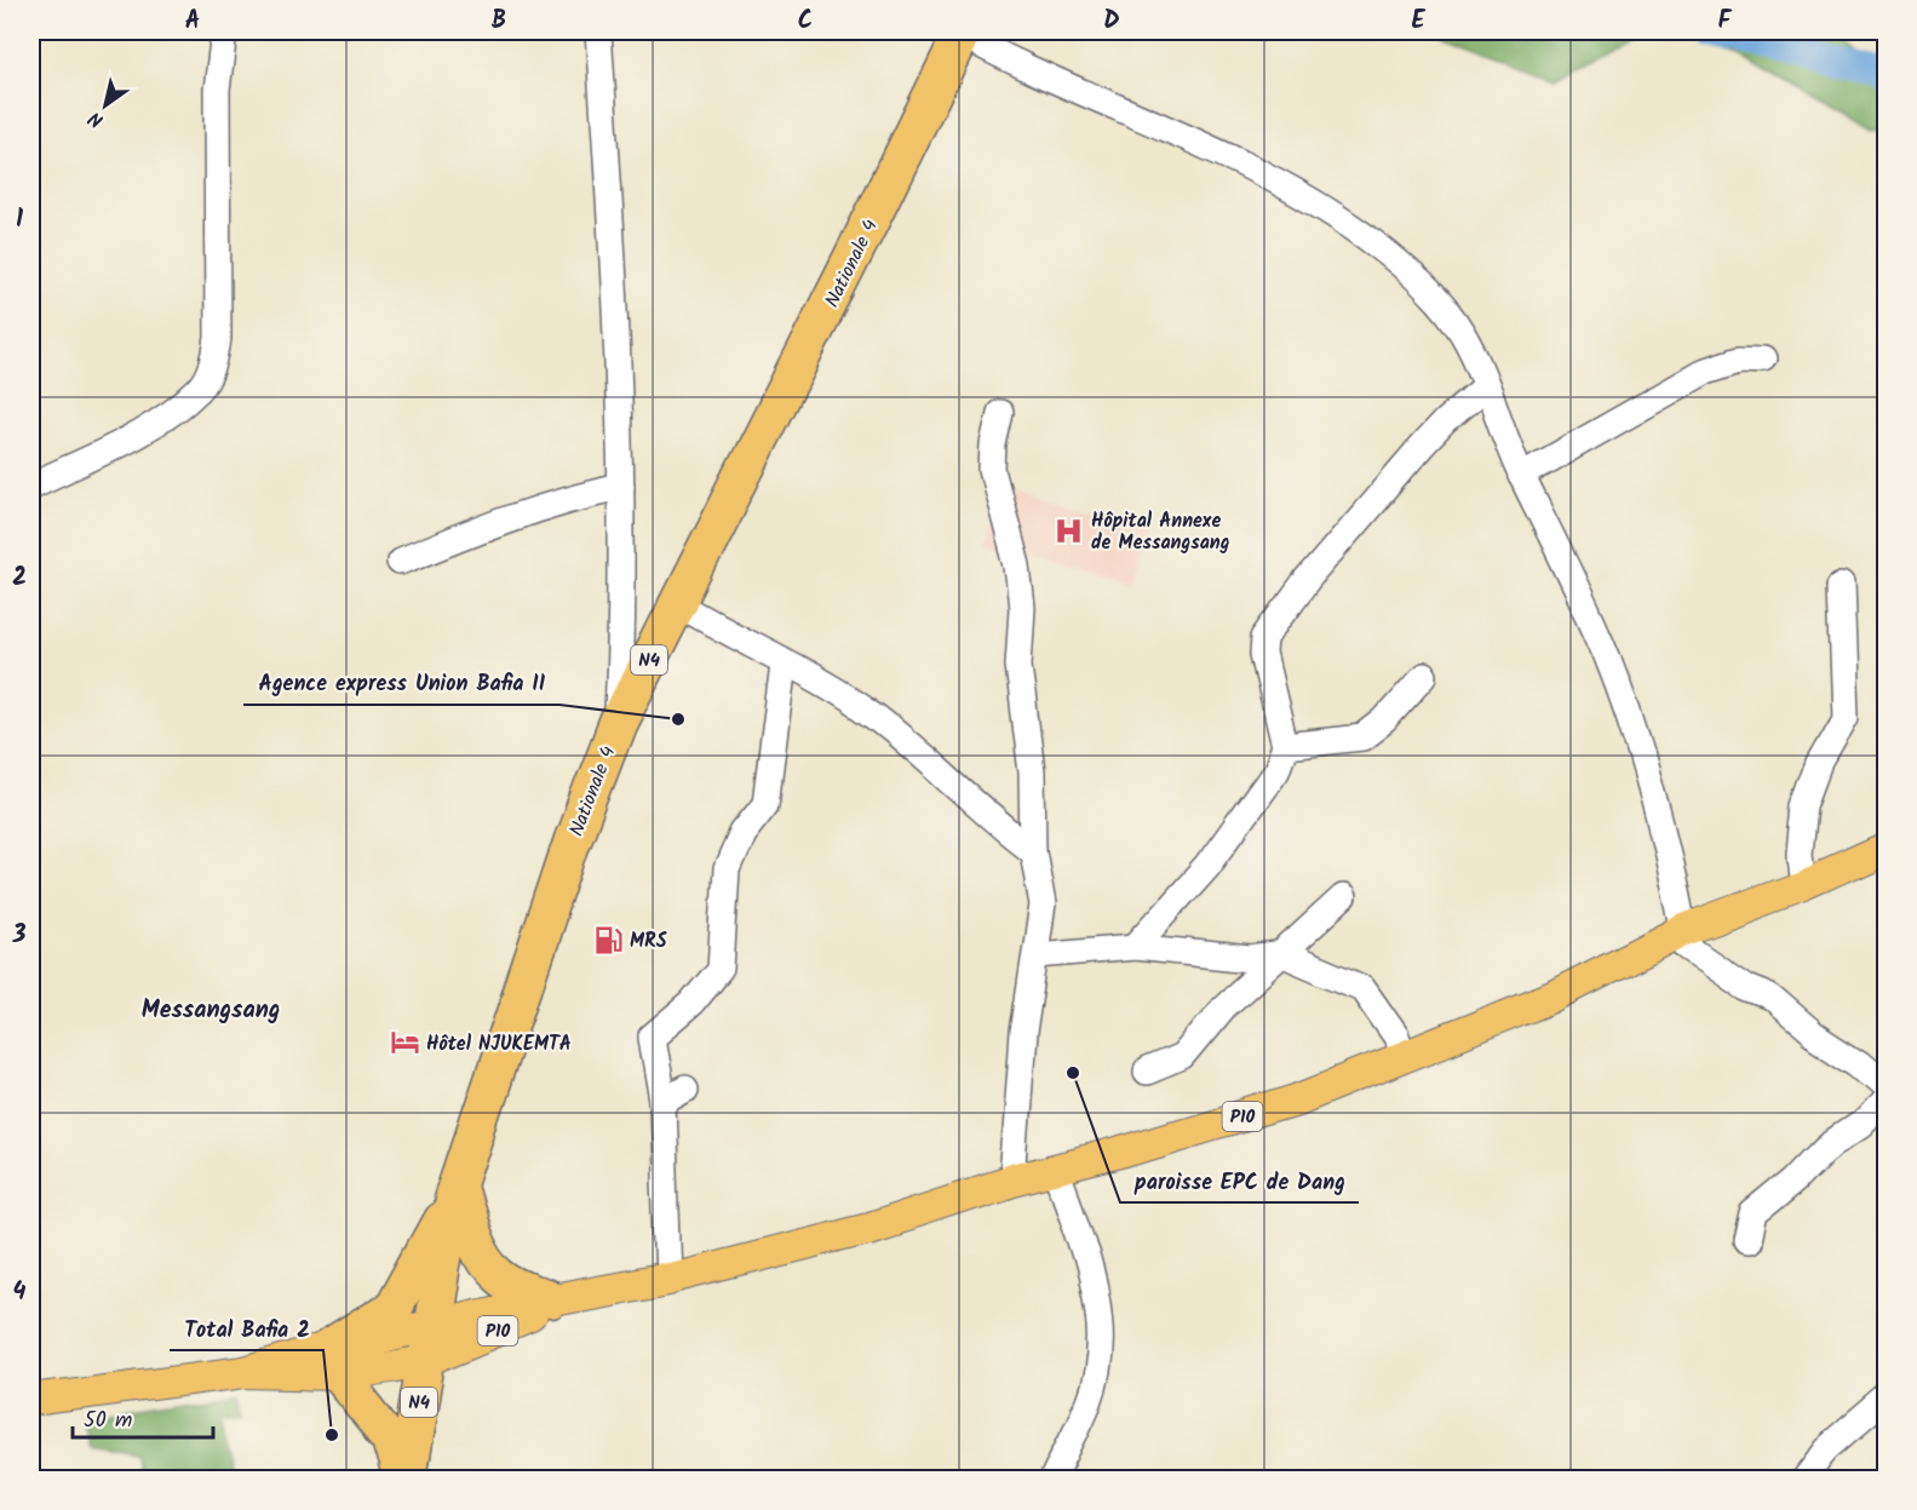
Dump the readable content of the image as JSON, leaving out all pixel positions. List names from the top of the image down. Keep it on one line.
{"streets":{"highway":["Nationale 4","N4"],"main road":["P10"]},"crossings":[["Nationale 4","P10"]],"districts":["Messangsang"],"places":{"hospital":["Hôpital Annexe de Messangsang"],"other":["Agence express Union Bafia II","paroisse EPC de Dang","Total Bafia 2"],"fuel station":["MRS"],"hotel":["Hôtel NJUKEMTA"]},"scale_bar":"50 m","north":"bottom left","grid":{"columns":["A","B","C","D","E","F"],"rows":["1","2","3","4"]}}
